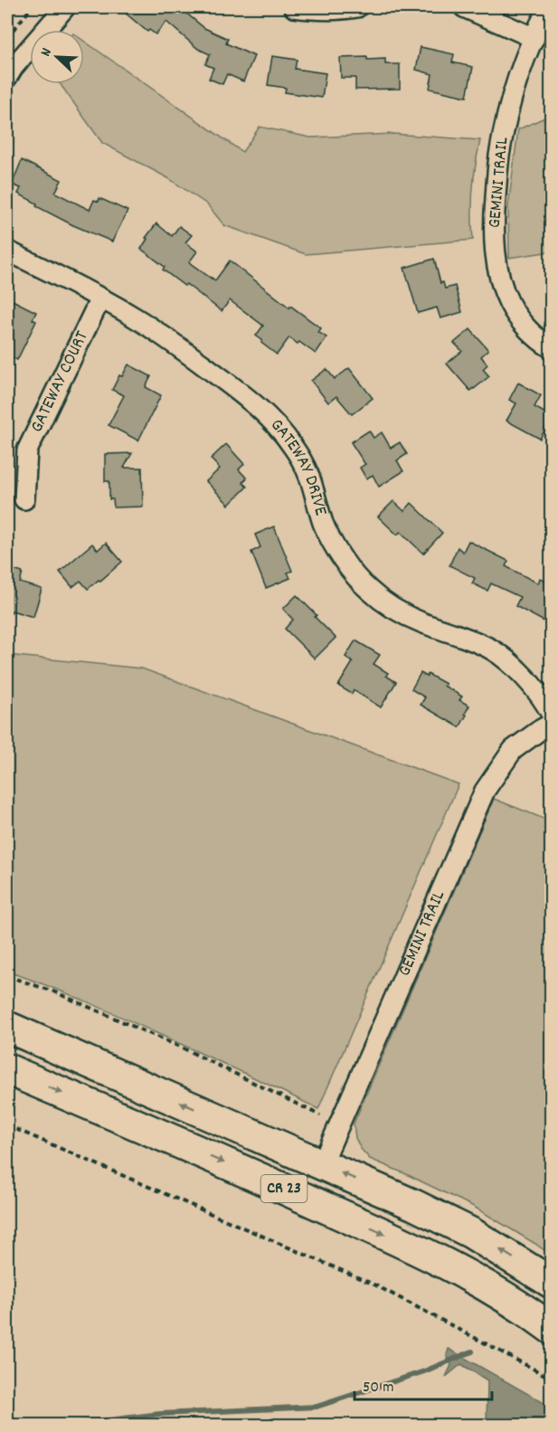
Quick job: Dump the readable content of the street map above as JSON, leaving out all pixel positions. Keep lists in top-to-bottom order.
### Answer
{
  "streets": {
    "main road": ["CR 23"],
    "street": ["GEMINI TRAIL", "GATEWAY COURT", "GATEWAY DRIVE"]
  },
  "crossings": [
    ["GEMINI TRAIL", "CR 23"],
    ["GATEWAY COURT", "GATEWAY DRIVE"]
  ],
  "scale_bar": "50 m",
  "north": "top left"
}
